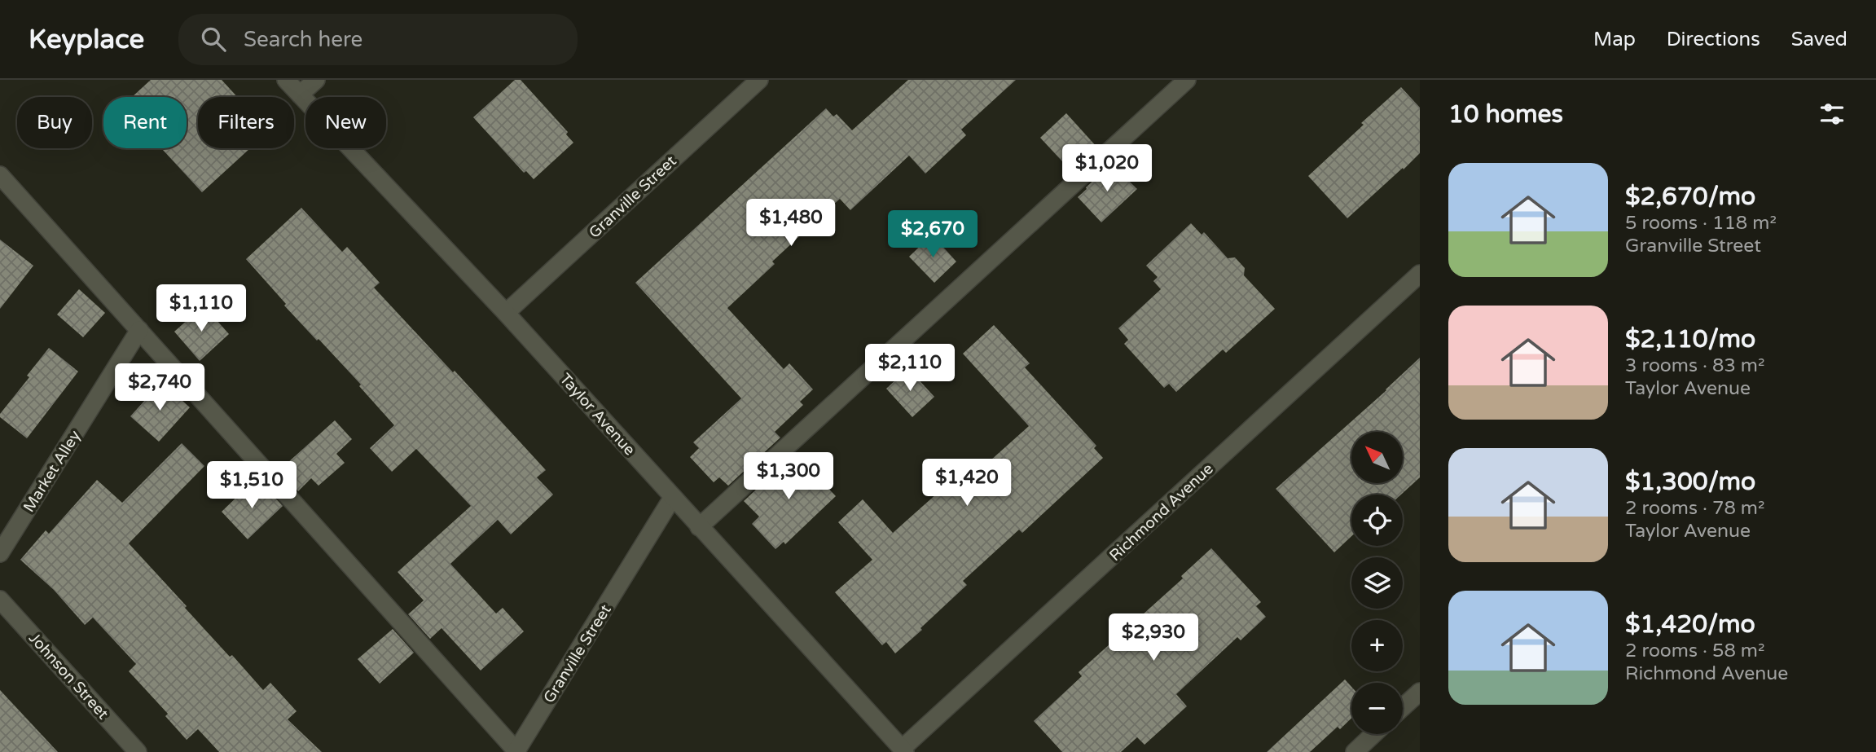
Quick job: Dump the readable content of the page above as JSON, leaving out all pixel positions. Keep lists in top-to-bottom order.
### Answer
{
  "streets": {
    "street": [
      "Granville Street",
      "Taylor Avenue",
      "Market Alley",
      "Richmond Avenue",
      "Johnson Street"
    ]
  },
  "crossings": [
    ["Granville Street", "Taylor Avenue"],
    ["Taylor Avenue", "Richmond Avenue"]
  ],
  "north": "top left",
  "page": {
    "header": "Keyplace",
    "search": "Search here",
    "nav": ["Map", "Directions", "Saved"],
    "heading": "10 homes",
    "chip": [
      "Buy",
      "Rent",
      "Filters",
      "New"
    ],
    "price": [
      "$1,020",
      "$1,480",
      "$2,670",
      "$1,110",
      "$2,110",
      "$2,740",
      "$1,300",
      "$1,420",
      "$1,510",
      "$2,930"
    ],
    "list": [
      {
        "name": "$2,670/mo",
        "note": "5 rooms · 118 m² · Granville Street"
      },
      {
        "name": "$2,110/mo",
        "note": "3 rooms · 83 m² · Taylor Avenue"
      },
      {
        "name": "$1,300/mo",
        "note": "2 rooms · 78 m² · Taylor Avenue"
      },
      {
        "name": "$1,420/mo",
        "note": "2 rooms · 58 m² · Richmond Avenue"
      }
    ],
    "map_buttons": ["+", "−"]
  }
}
